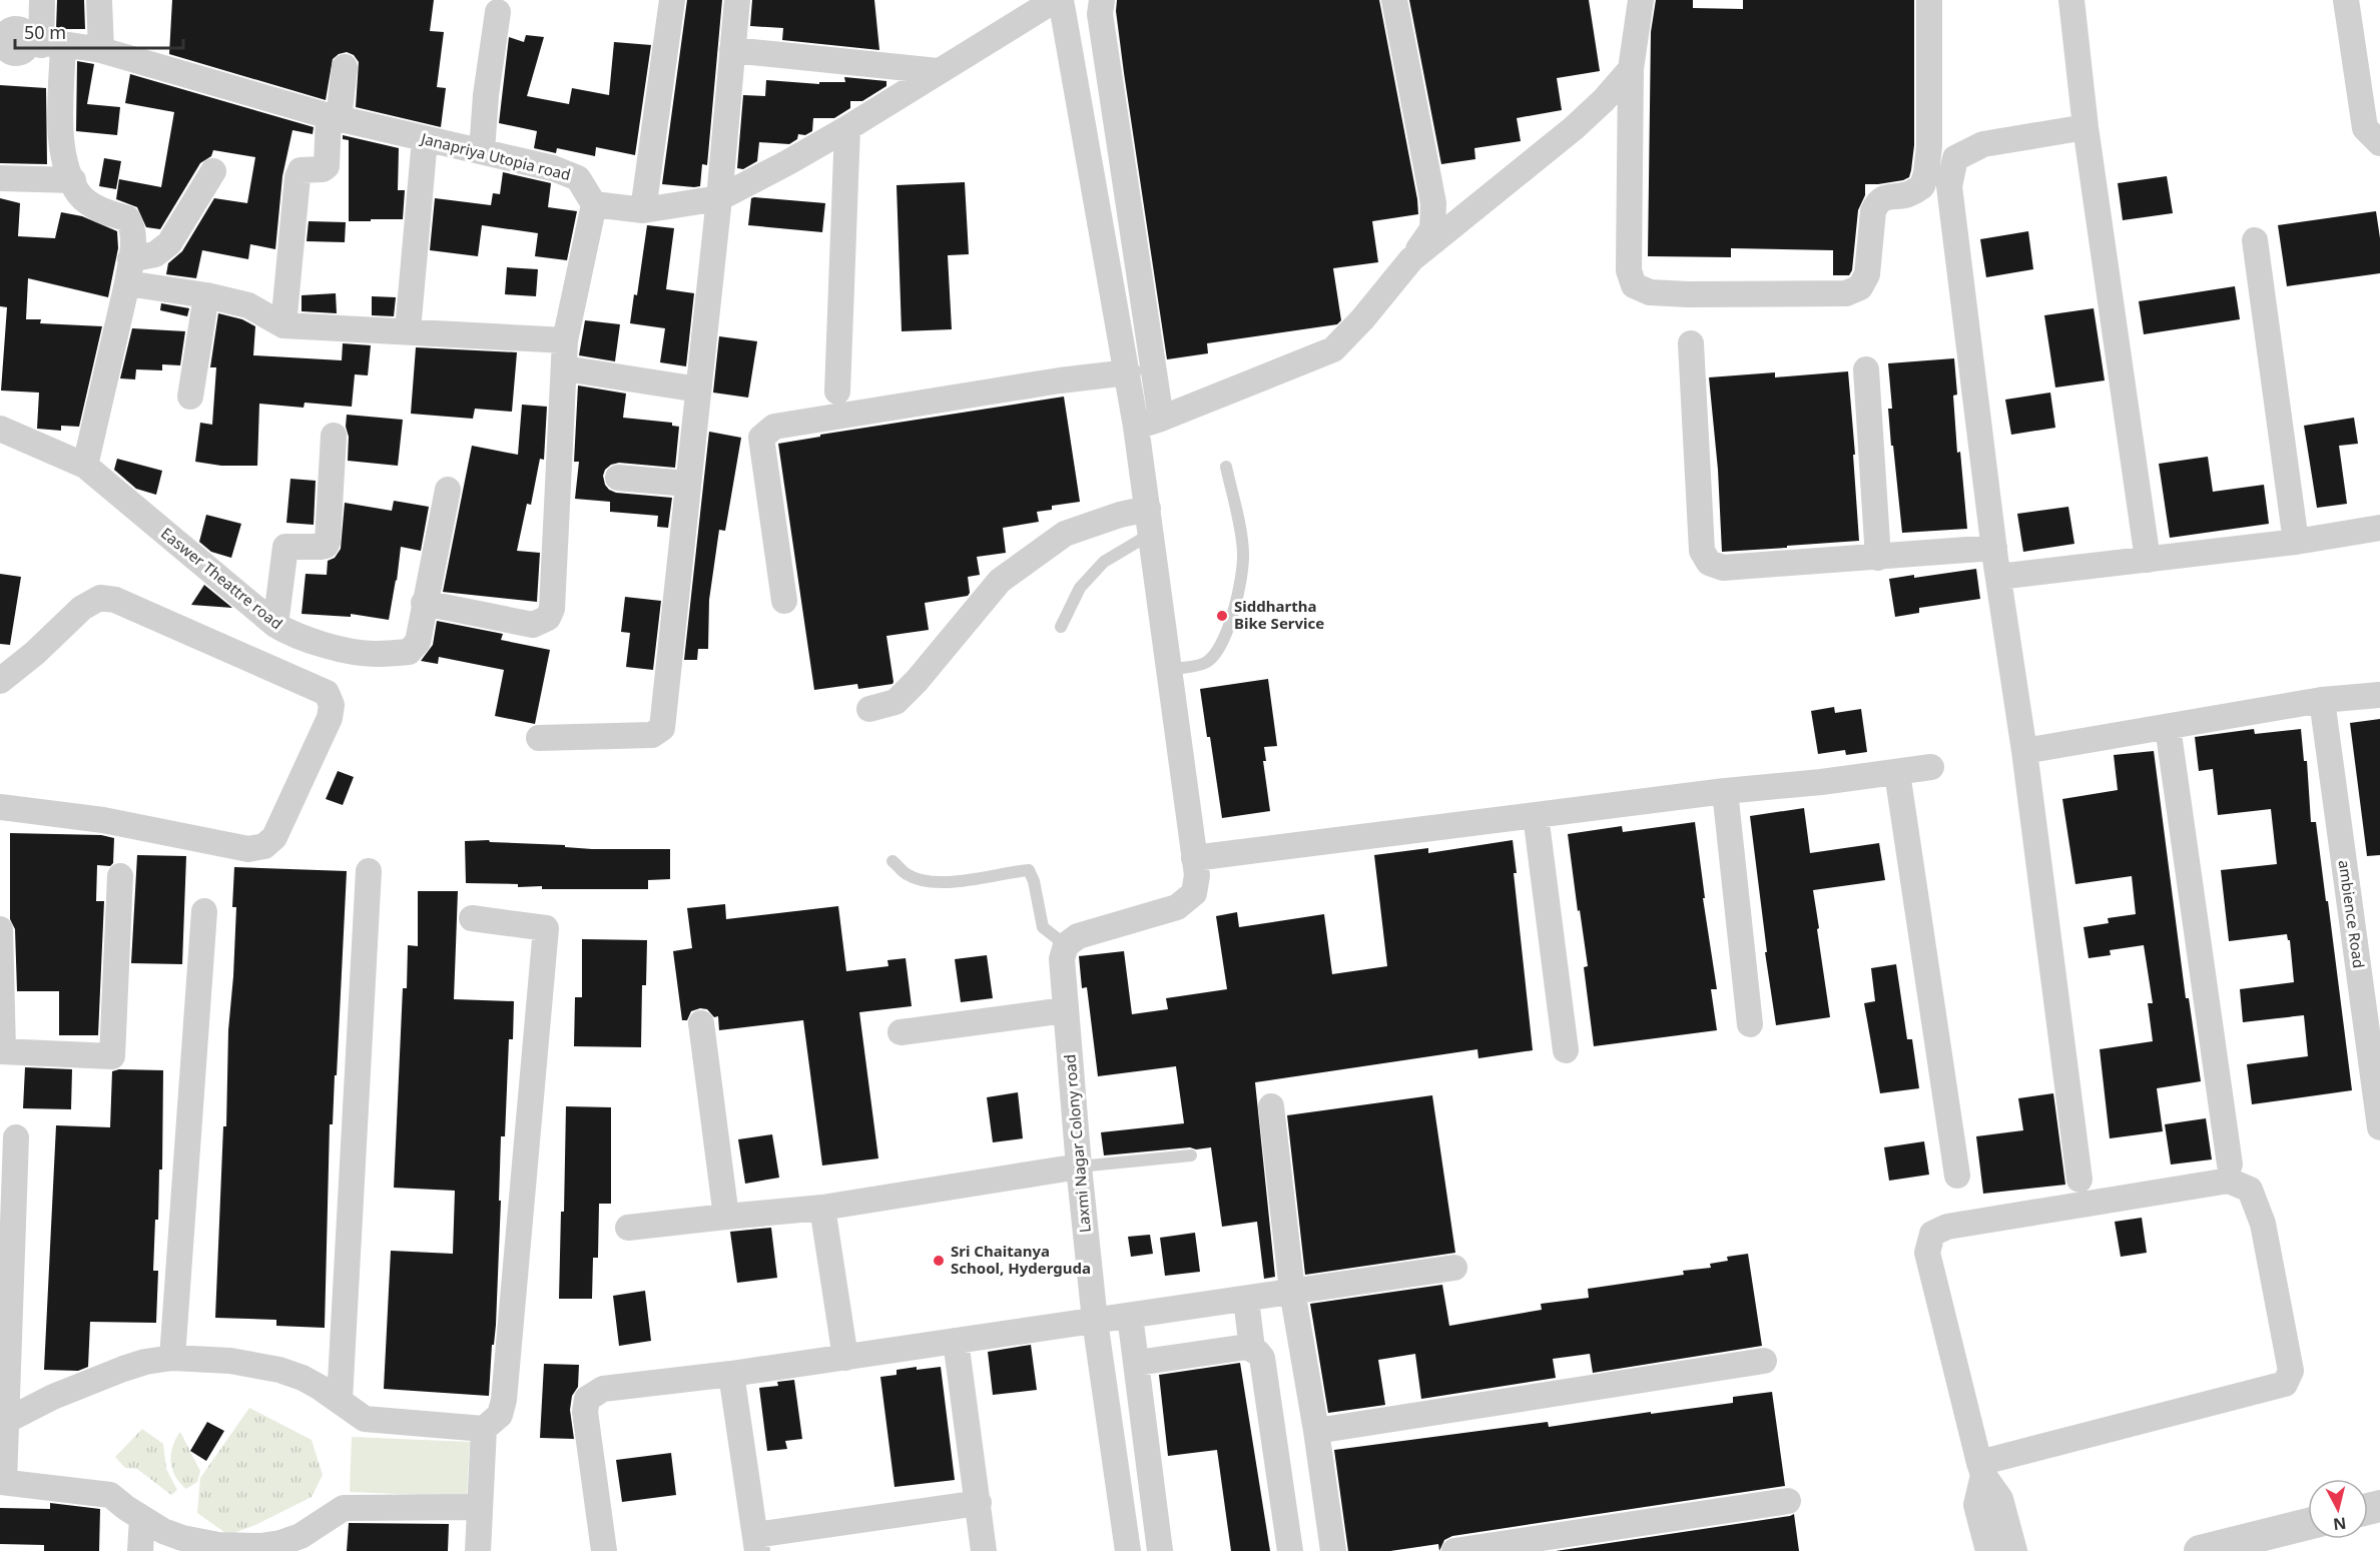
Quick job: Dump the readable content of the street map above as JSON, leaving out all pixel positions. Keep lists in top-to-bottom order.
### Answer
{
  "streets": {
    "street": [
      "Janapriya Utopia road",
      "Easwer Theattre road",
      "ambience Road",
      "Laxmi Nagar Colony road"
    ]
  },
  "places": ["Siddhartha Bike Service", "Sri Chaitanya School, Hyderguda"],
  "scale_bar": "50 m",
  "north": "bottom"
}
